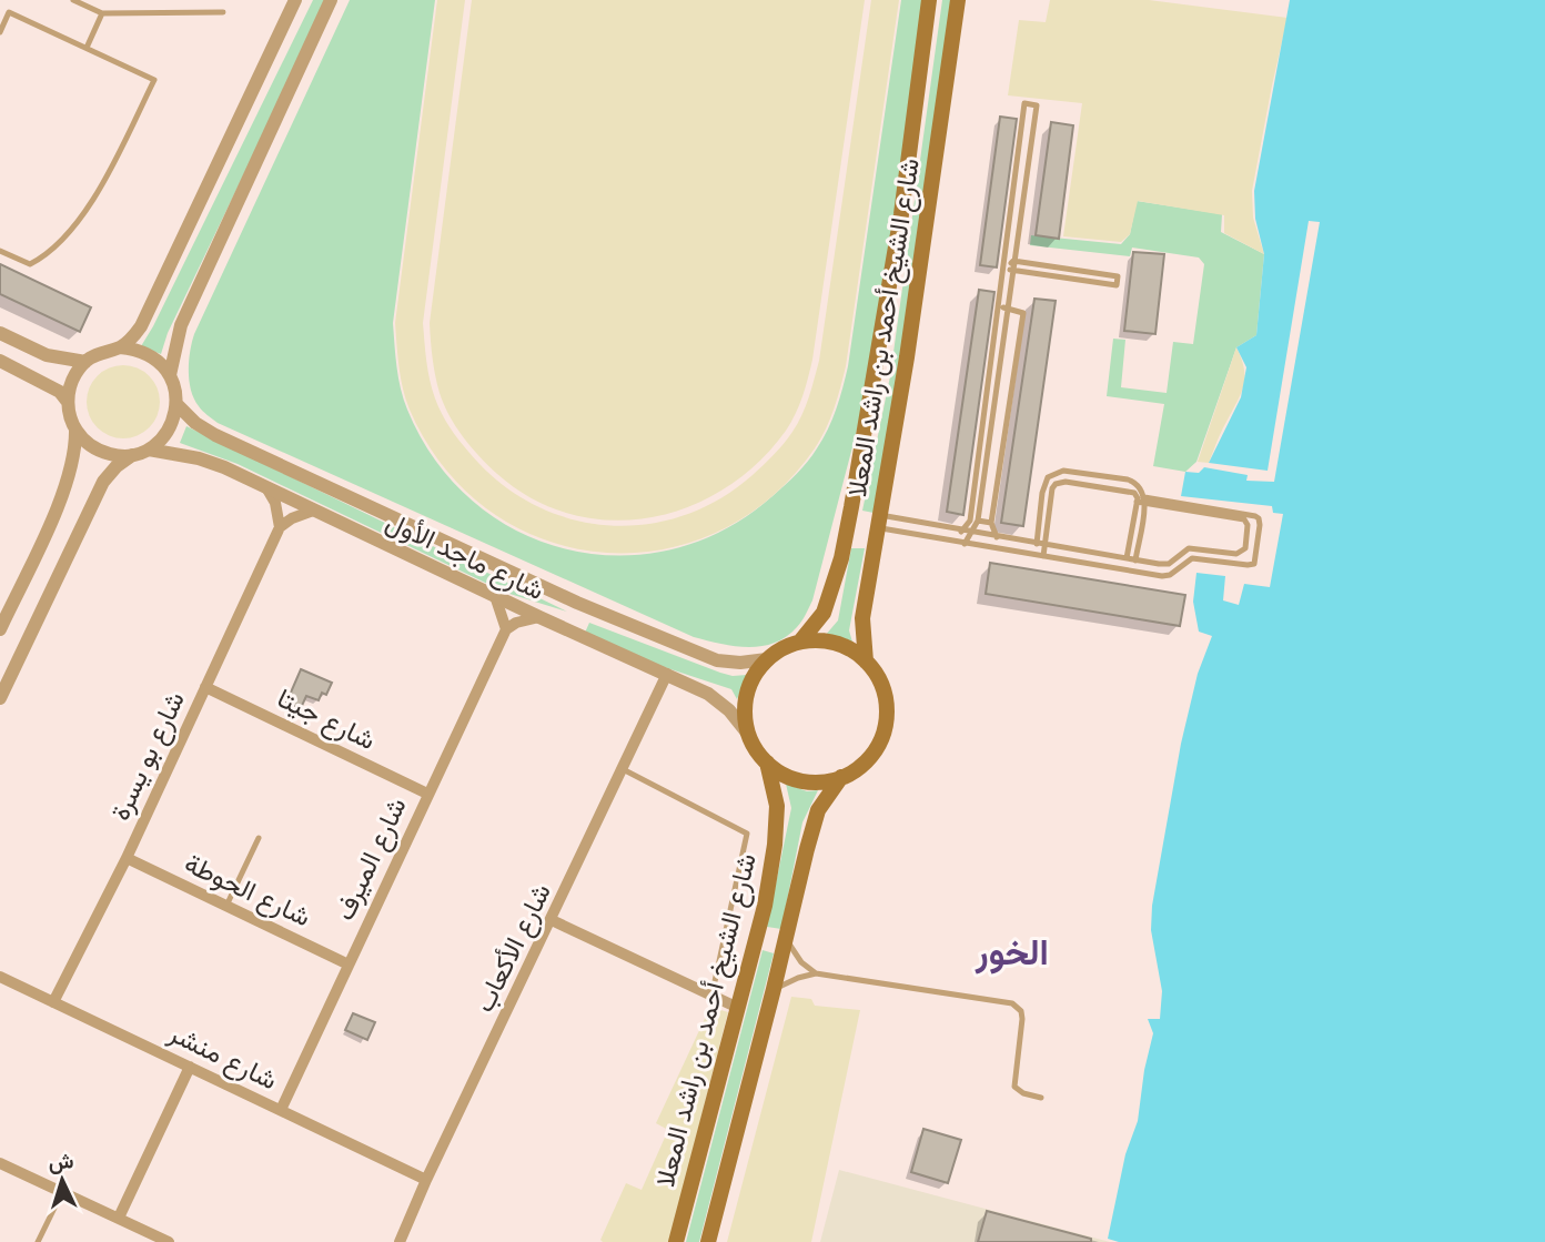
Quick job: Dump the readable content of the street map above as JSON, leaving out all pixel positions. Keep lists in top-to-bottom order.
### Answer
{
  "streets": {
    "main road": ["شارع الشيخ أحمد بن راشد المعلا"],
    "street": [
      "شارع ماجد الأول",
      "شارع جيتا",
      "شارع بو يسرة",
      "شارع الميرف",
      "شارع الحوطة",
      "شارع الأكعاب",
      "شارع منشر"
    ]
  },
  "crossings": [
    ["شارع الشيخ أحمد بن راشد المعلا", "شارع ماجد الأول"],
    ["شارع ماجد الأول", "شارع الأكعاب"],
    ["شارع جيتا", "شارع بو يسرة"],
    ["شارع جيتا", "شارع الميرف"],
    ["شارع بو يسرة", "شارع الحوطة"],
    ["شارع بو يسرة", "شارع منشر"],
    ["شارع الميرف", "شارع الحوطة"],
    ["شارع الميرف", "شارع منشر"],
    ["شارع الأكعاب", "شارع منشر"]
  ],
  "districts": ["الخور"],
  "north": "top"
}
